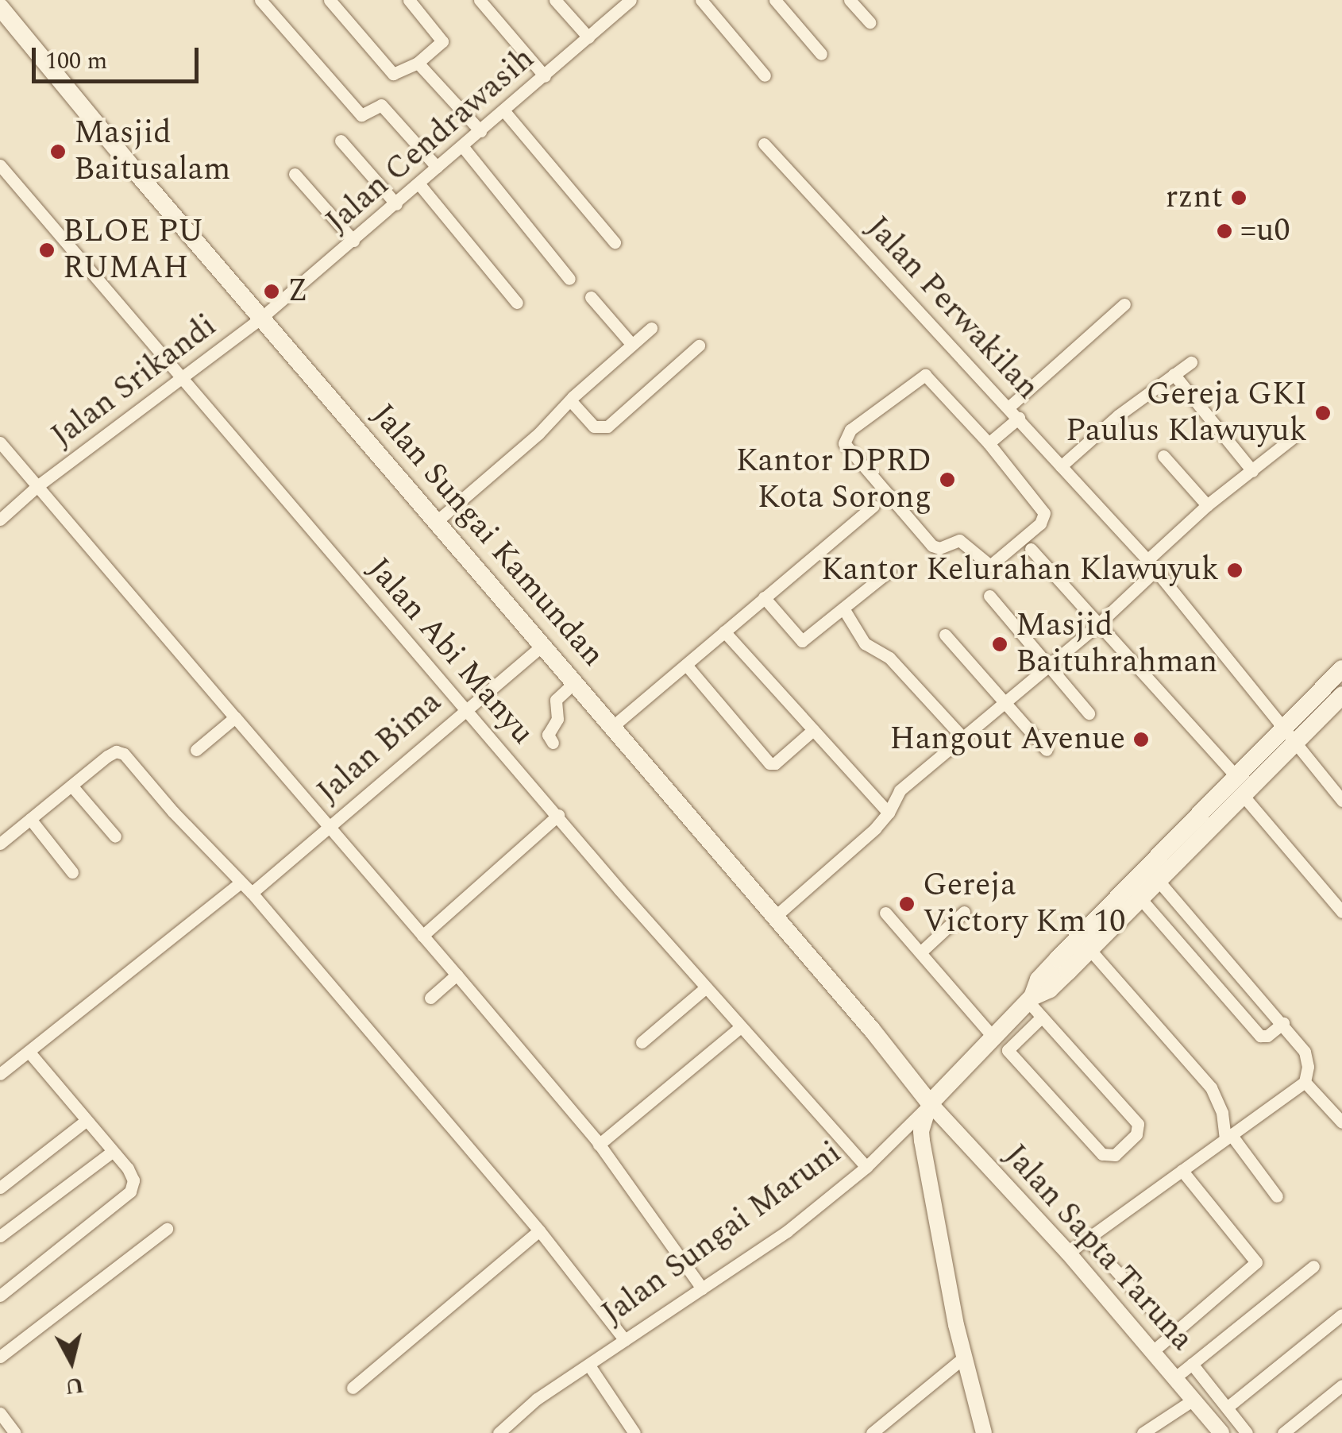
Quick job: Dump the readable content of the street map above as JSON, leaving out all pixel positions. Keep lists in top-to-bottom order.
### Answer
{
  "streets": {
    "main road": ["Jalan Sungai Kamundan", "Jalan Sungai Maruni"],
    "street": [
      "Jalan Cendrawasih",
      "Jalan Perwakilan",
      "Jalan Srikandi",
      "Jalan Abi Manyu",
      "Jalan Bima",
      "Jalan Sapta Taruna"
    ]
  },
  "crossings": [
    ["Jalan Cendrawasih", "Jalan Srikandi"],
    ["Jalan Cendrawasih", "Jalan Sungai Kamundan"],
    ["Jalan Perwakilan", "Jalan Sungai Maruni"],
    ["Jalan Srikandi", "Jalan Sungai Kamundan"],
    ["Jalan Srikandi", "Jalan Abi Manyu"],
    ["Jalan Sungai Kamundan", "Jalan Bima"],
    ["Jalan Sungai Kamundan", "Jalan Sungai Maruni"],
    ["Jalan Sungai Kamundan", "Jalan Sapta Taruna"],
    ["Jalan Abi Manyu", "Jalan Bima"],
    ["Jalan Abi Manyu", "Jalan Sungai Maruni"],
    ["Jalan Sungai Maruni", "Jalan Sapta Taruna"]
  ],
  "places": [
    "Masjid Baitusalam",
    "rznt",
    "=u0",
    "BLOE PU RUMAH",
    "Z",
    "Gereja GKI Paulus Klawuyuk",
    "Kantor DPRD Kota Sorong",
    "Kantor Kelurahan Klawuyuk",
    "Masjid Baituhrahman",
    "Hangout Avenue",
    "Gereja Victory Km 10"
  ],
  "scale_bar": "100 m",
  "north": "bottom"
}
